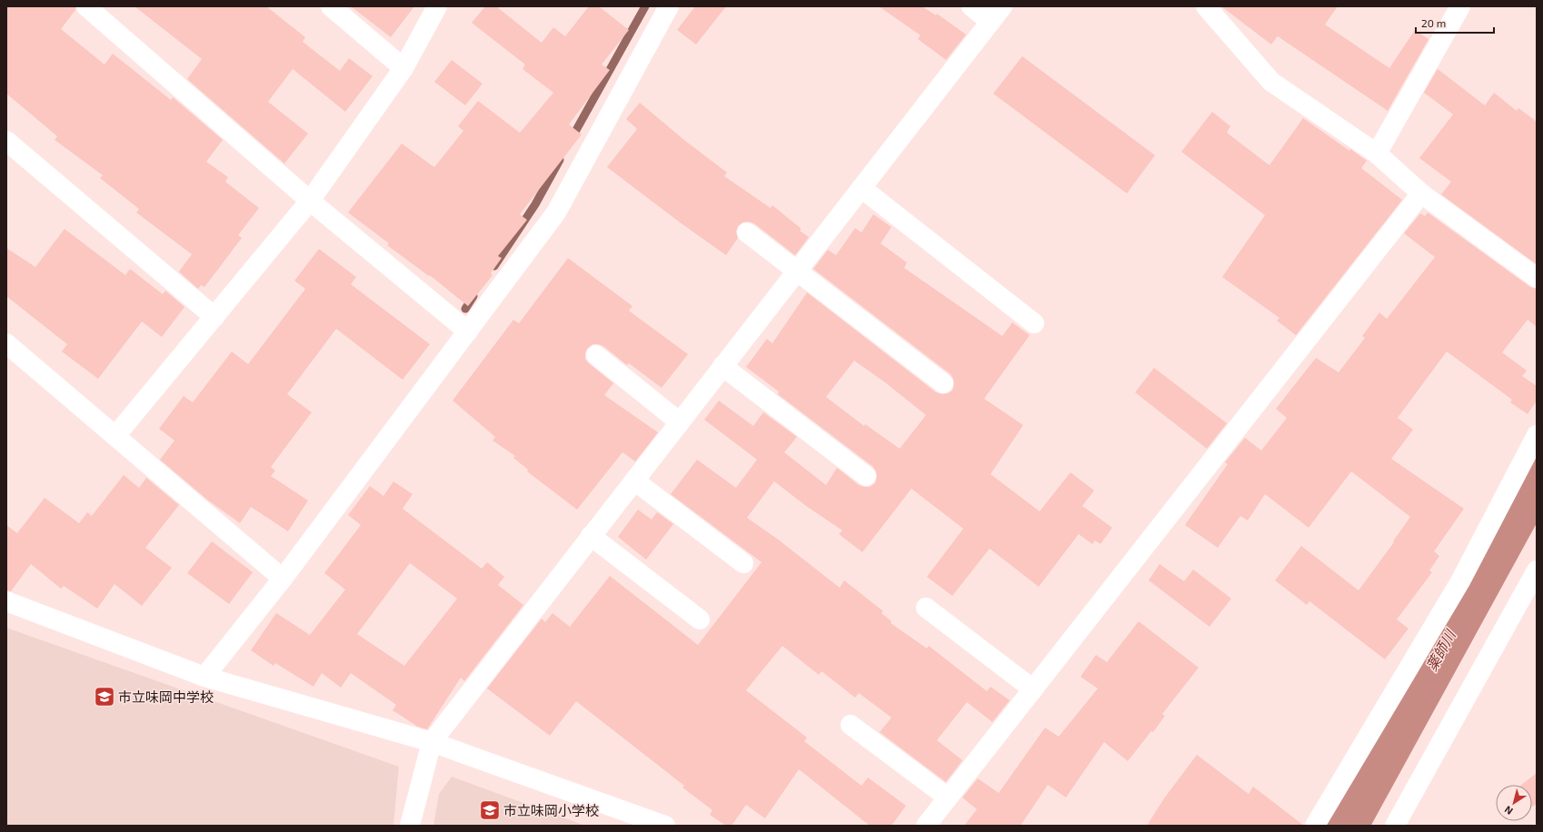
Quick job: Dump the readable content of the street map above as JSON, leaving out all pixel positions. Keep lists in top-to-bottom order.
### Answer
{
  "water": ["薬師川"],
  "places": {
    "school or university": ["市立味岡中学校", "市立味岡小学校"]
  },
  "scale_bar": "20 m",
  "north": "bottom left"
}
